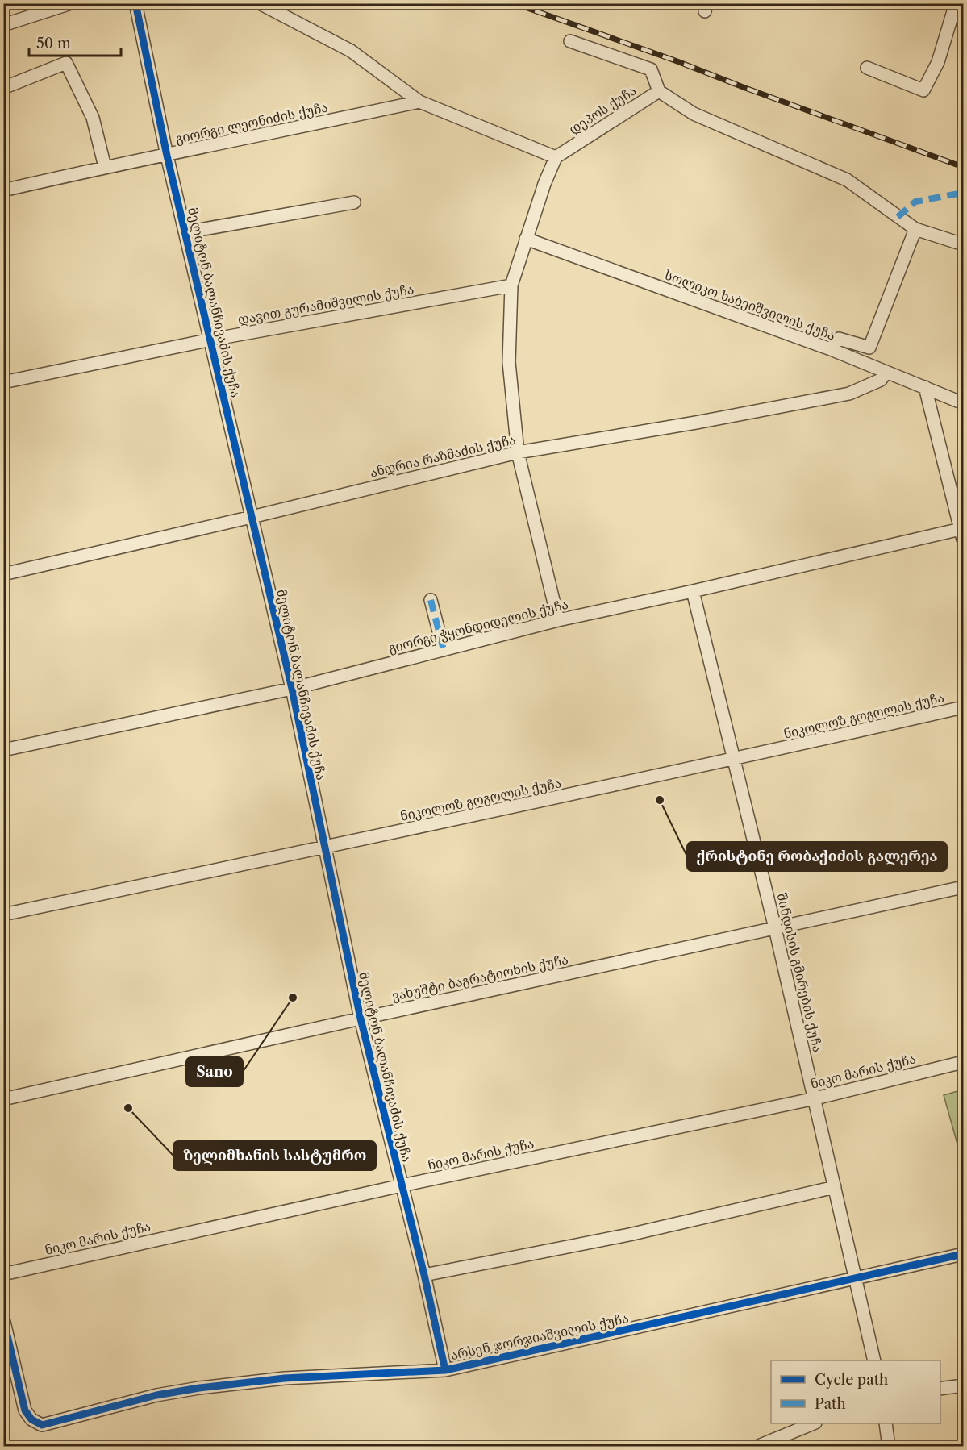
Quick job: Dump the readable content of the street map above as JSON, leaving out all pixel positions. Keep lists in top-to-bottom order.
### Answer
{
  "streets": {
    "street": [
      "დეპოს ქუჩა",
      "გიორგი ლეონიძის ქუჩა",
      "მელიტონ ბალანჩივაძის ქუჩა",
      "დავით გურამიშვილის ქუჩა",
      "სოლიკო ხაბეიშვილის ქუჩა",
      "ანდრია რაზმაძის ქუჩა",
      "გიორგი ჭყონდიდელის ქუჩა",
      "ნიკოლოზ გოგოლის ქუჩა",
      "შინდისის გმირების ქუჩა",
      "ვახუშტი ბაგრატიონის ქუჩა",
      "ნიკო მარის ქუჩა",
      "არსენ ჯორჯიაშვილის ქუჩა"
    ]
  },
  "crossings": [
    ["გიორგი ლეონიძის ქუჩა", "მელიტონ ბალანჩივაძის ქუჩა"],
    ["მელიტონ ბალანჩივაძის ქუჩა", "დავით გურამიშვილის ქუჩა"],
    ["მელიტონ ბალანჩივაძის ქუჩა", "ანდრია რაზმაძის ქუჩა"],
    ["მელიტონ ბალანჩივაძის ქუჩა", "გიორგი ჭყონდიდელის ქუჩა"],
    ["მელიტონ ბალანჩივაძის ქუჩა", "ნიკოლოზ გოგოლის ქუჩა"],
    ["მელიტონ ბალანჩივაძის ქუჩა", "ვახუშტი ბაგრატიონის ქუჩა"],
    ["მელიტონ ბალანჩივაძის ქუჩა", "ნიკო მარის ქუჩა"],
    ["მელიტონ ბალანჩივაძის ქუჩა", "არსენ ჯორჯიაშვილის ქუჩა"],
    ["სოლიკო ხაბეიშვილის ქუჩა", "ანდრია რაზმაძის ქუჩა"],
    ["გიორგი ჭყონდიდელის ქუჩა", "შინდისის გმირების ქუჩა"],
    ["ნიკოლოზ გოგოლის ქუჩა", "შინდისის გმირების ქუჩა"],
    ["შინდისის გმირების ქუჩა", "ვახუშტი ბაგრატიონის ქუჩა"],
    ["შინდისის გმირების ქუჩა", "ნიკო მარის ქუჩა"],
    ["შინდისის გმირების ქუჩა", "არსენ ჯორჯიაშვილის ქუჩა"]
  ],
  "places": ["ქრისტინე რობაქიძის გალერეა", "Sano", "ზელიმხანის სასტუმრო"],
  "legend": ["Cycle path", "Path"],
  "scale_bar": "50 m"
}
